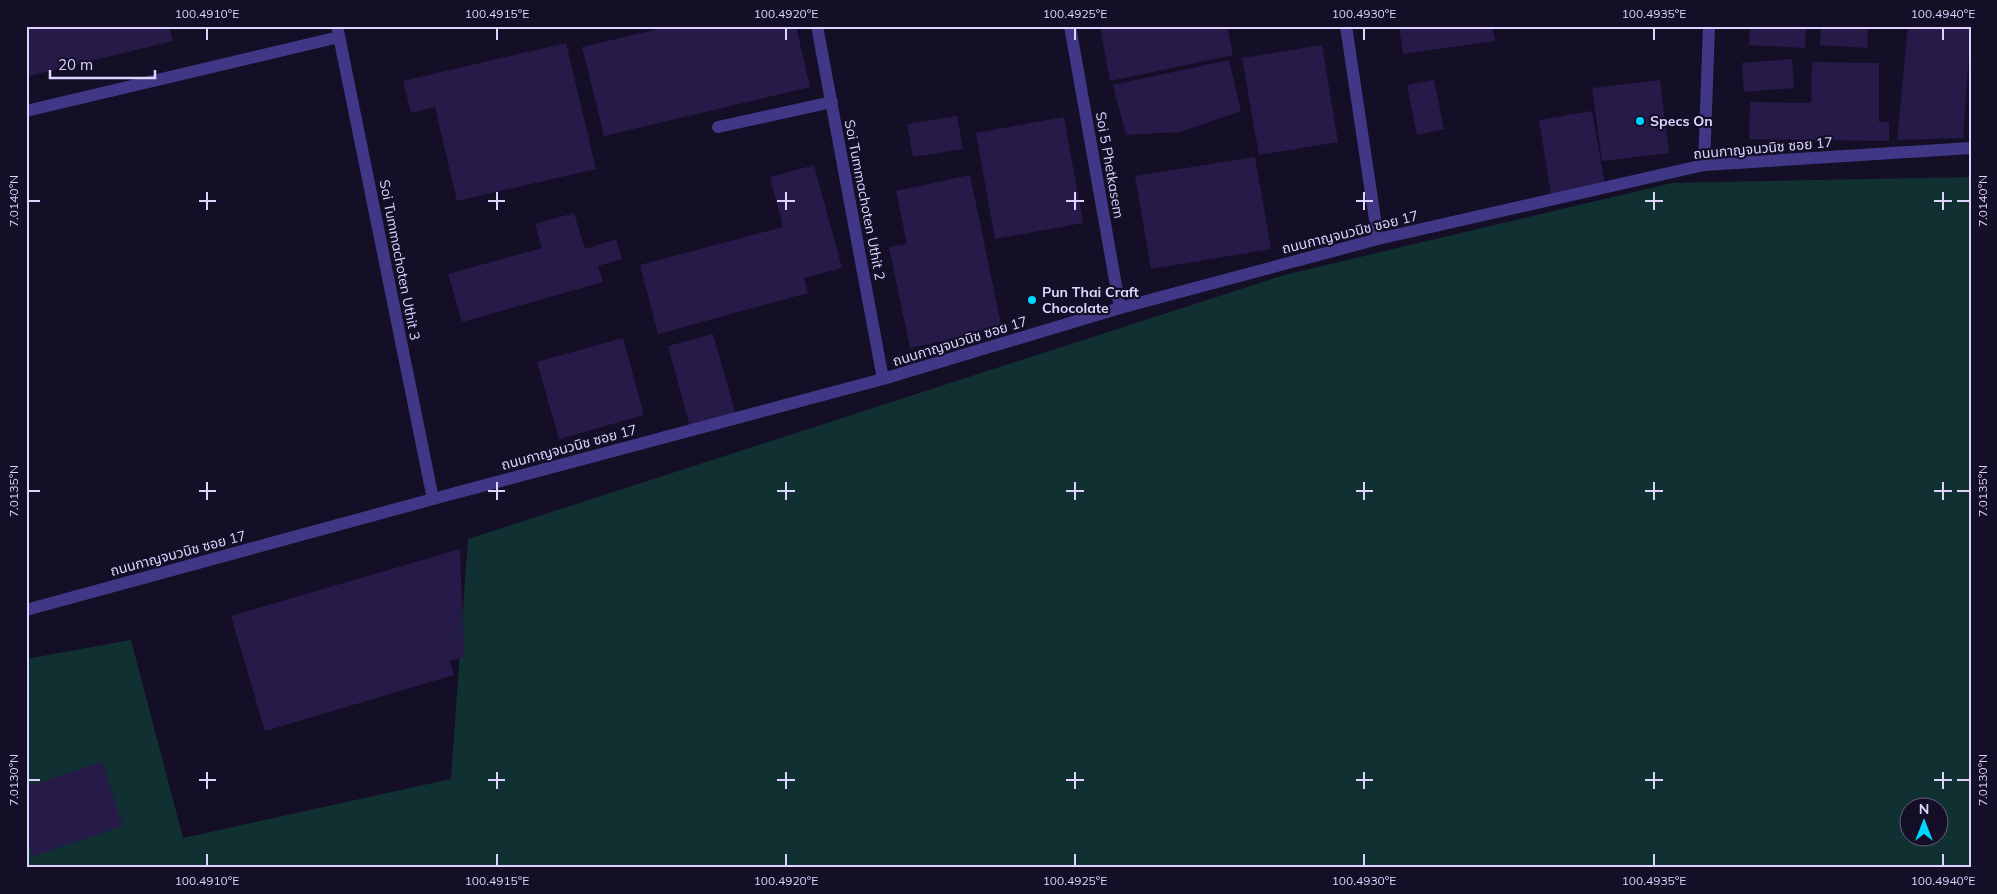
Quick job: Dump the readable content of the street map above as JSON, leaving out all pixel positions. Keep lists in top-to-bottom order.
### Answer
{
  "streets": {
    "street": [
      "ถนนกาญจนวนิช ซอย 17",
      "Soi 5 Phetkasem",
      "Soi Tummachoten Uthit 2",
      "Soi Tummachoten Uthit 3"
    ]
  },
  "crossings": [
    ["ถนนกาญจนวนิช ซอย 17", "Soi 5 Phetkasem"],
    ["ถนนกาญจนวนิช ซอย 17", "Soi Tummachoten Uthit 2"],
    ["ถนนกาญจนวนิช ซอย 17", "Soi Tummachoten Uthit 3"]
  ],
  "places": ["Specs On", "Pun Thai Craft Chocolate"],
  "scale_bar": "20 m",
  "north": "top",
  "coordinates": [
    "100.4910°E",
    "100.4915°E",
    "100.4920°E",
    "100.4925°E",
    "100.4930°E",
    "100.4935°E",
    "100.4940°E",
    "7.0140°N",
    "7.0135°N",
    "7.0130°N"
  ]
}
